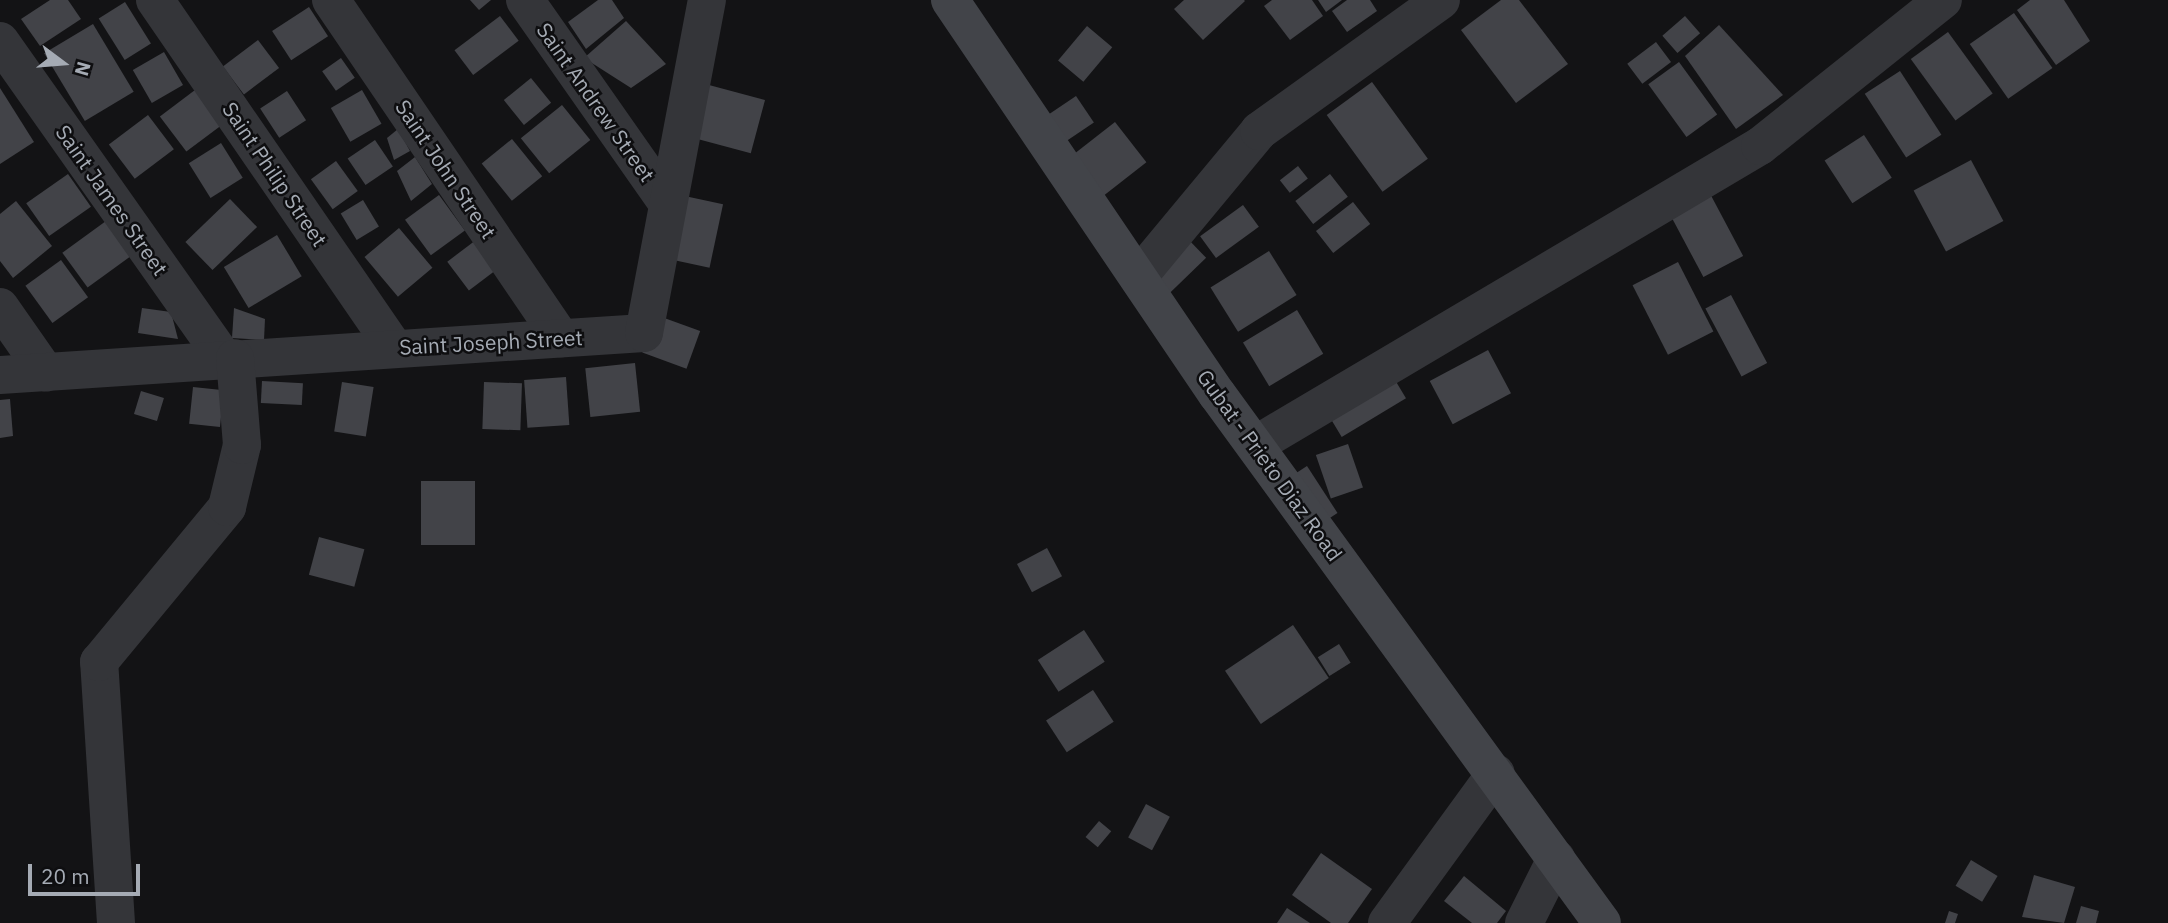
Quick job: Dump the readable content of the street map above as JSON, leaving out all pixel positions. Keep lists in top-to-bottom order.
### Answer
{
  "streets": {
    "main road": ["Gubat - Prieto Diaz Road"],
    "street": [
      "Saint Andrew Street",
      "Saint John Street",
      "Saint Philip Street",
      "Saint James Street",
      "Saint Joseph Street"
    ]
  },
  "crossings": [
    ["Saint Andrew Street", "Saint Joseph Street"],
    ["Saint John Street", "Saint Joseph Street"],
    ["Saint Philip Street", "Saint Joseph Street"],
    ["Saint James Street", "Saint Joseph Street"]
  ],
  "scale_bar": "20 m",
  "north": "right"
}
